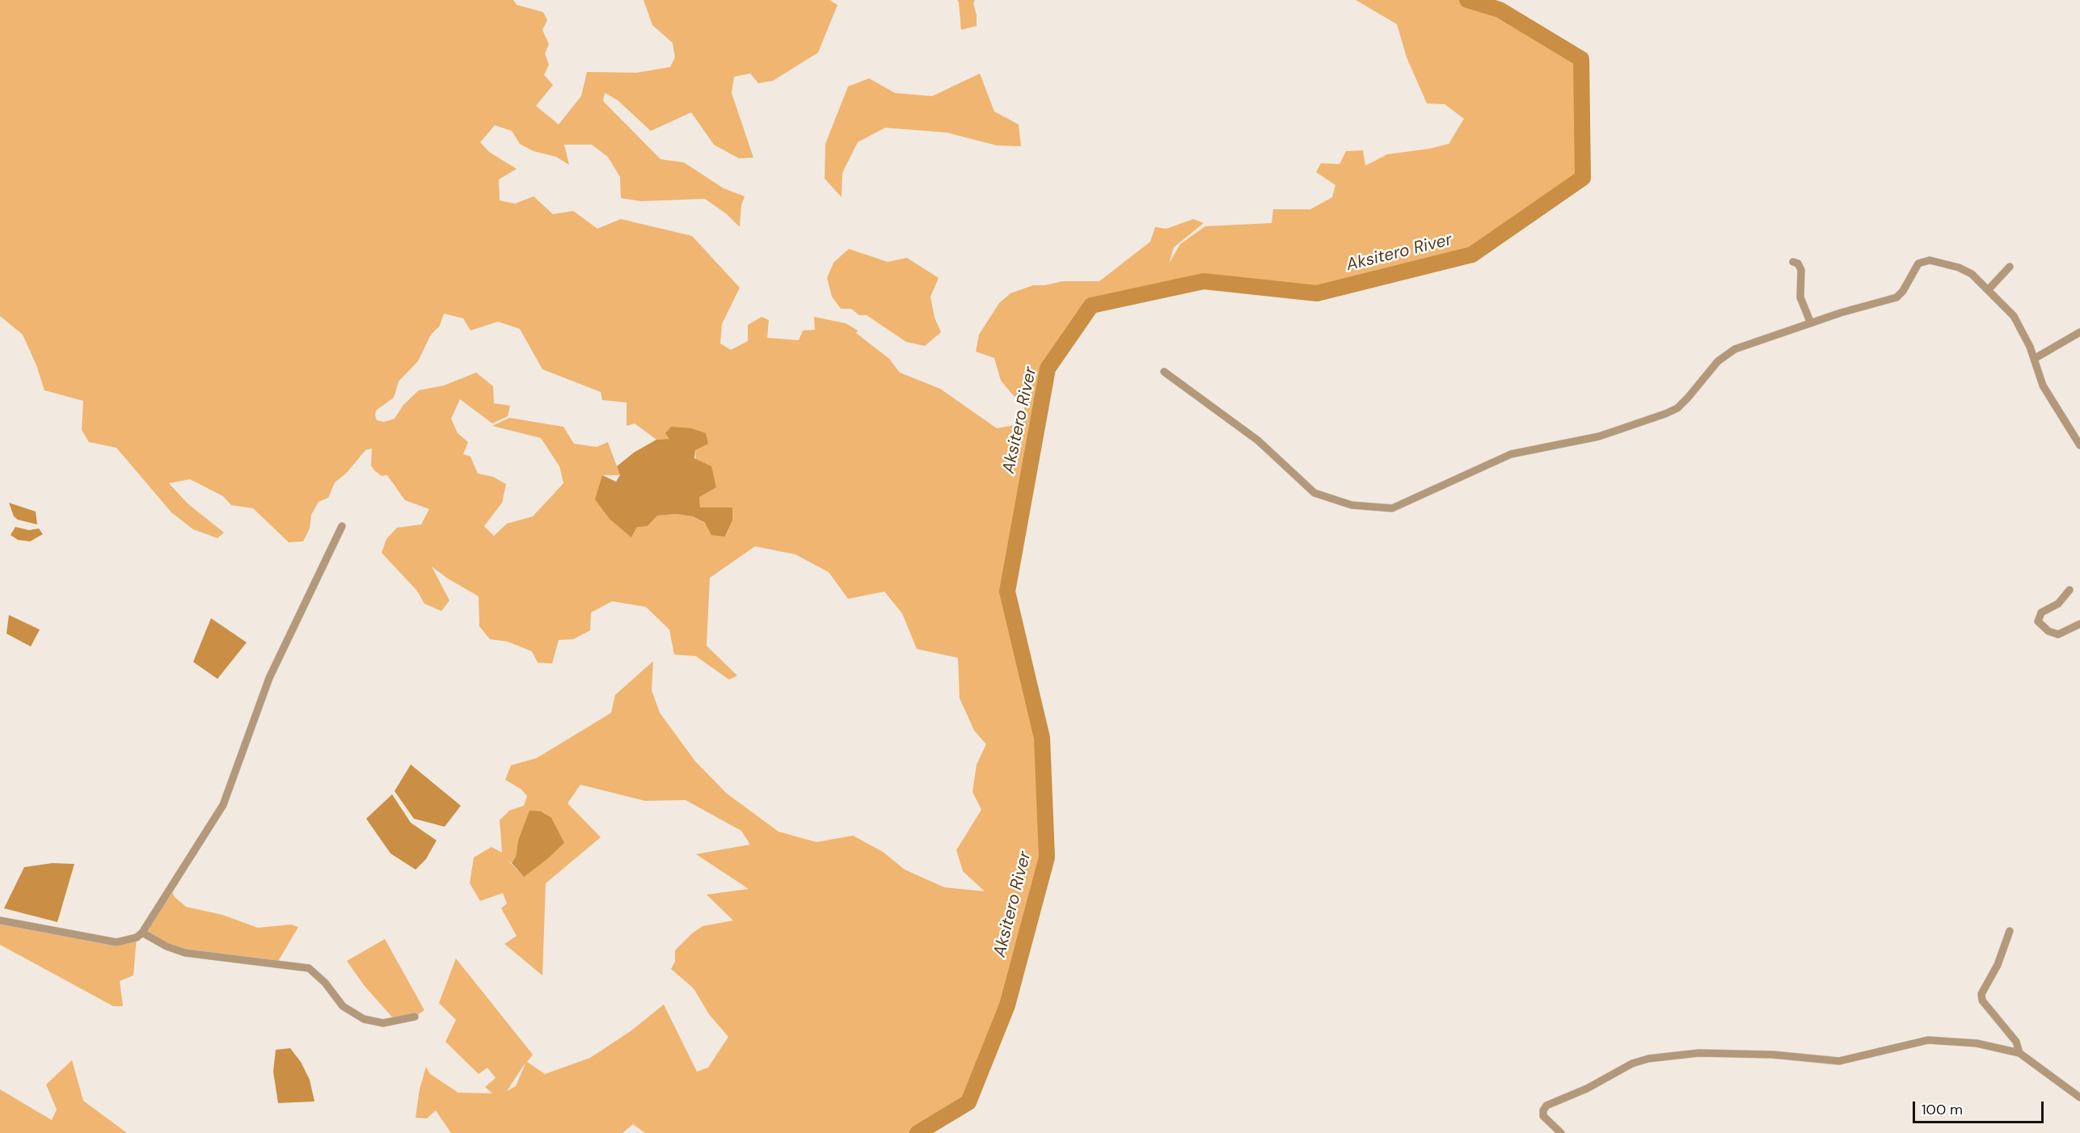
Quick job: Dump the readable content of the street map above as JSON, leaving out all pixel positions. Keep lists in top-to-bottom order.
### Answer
{
  "water": ["Aksitero River"],
  "scale_bar": "100 m"
}
